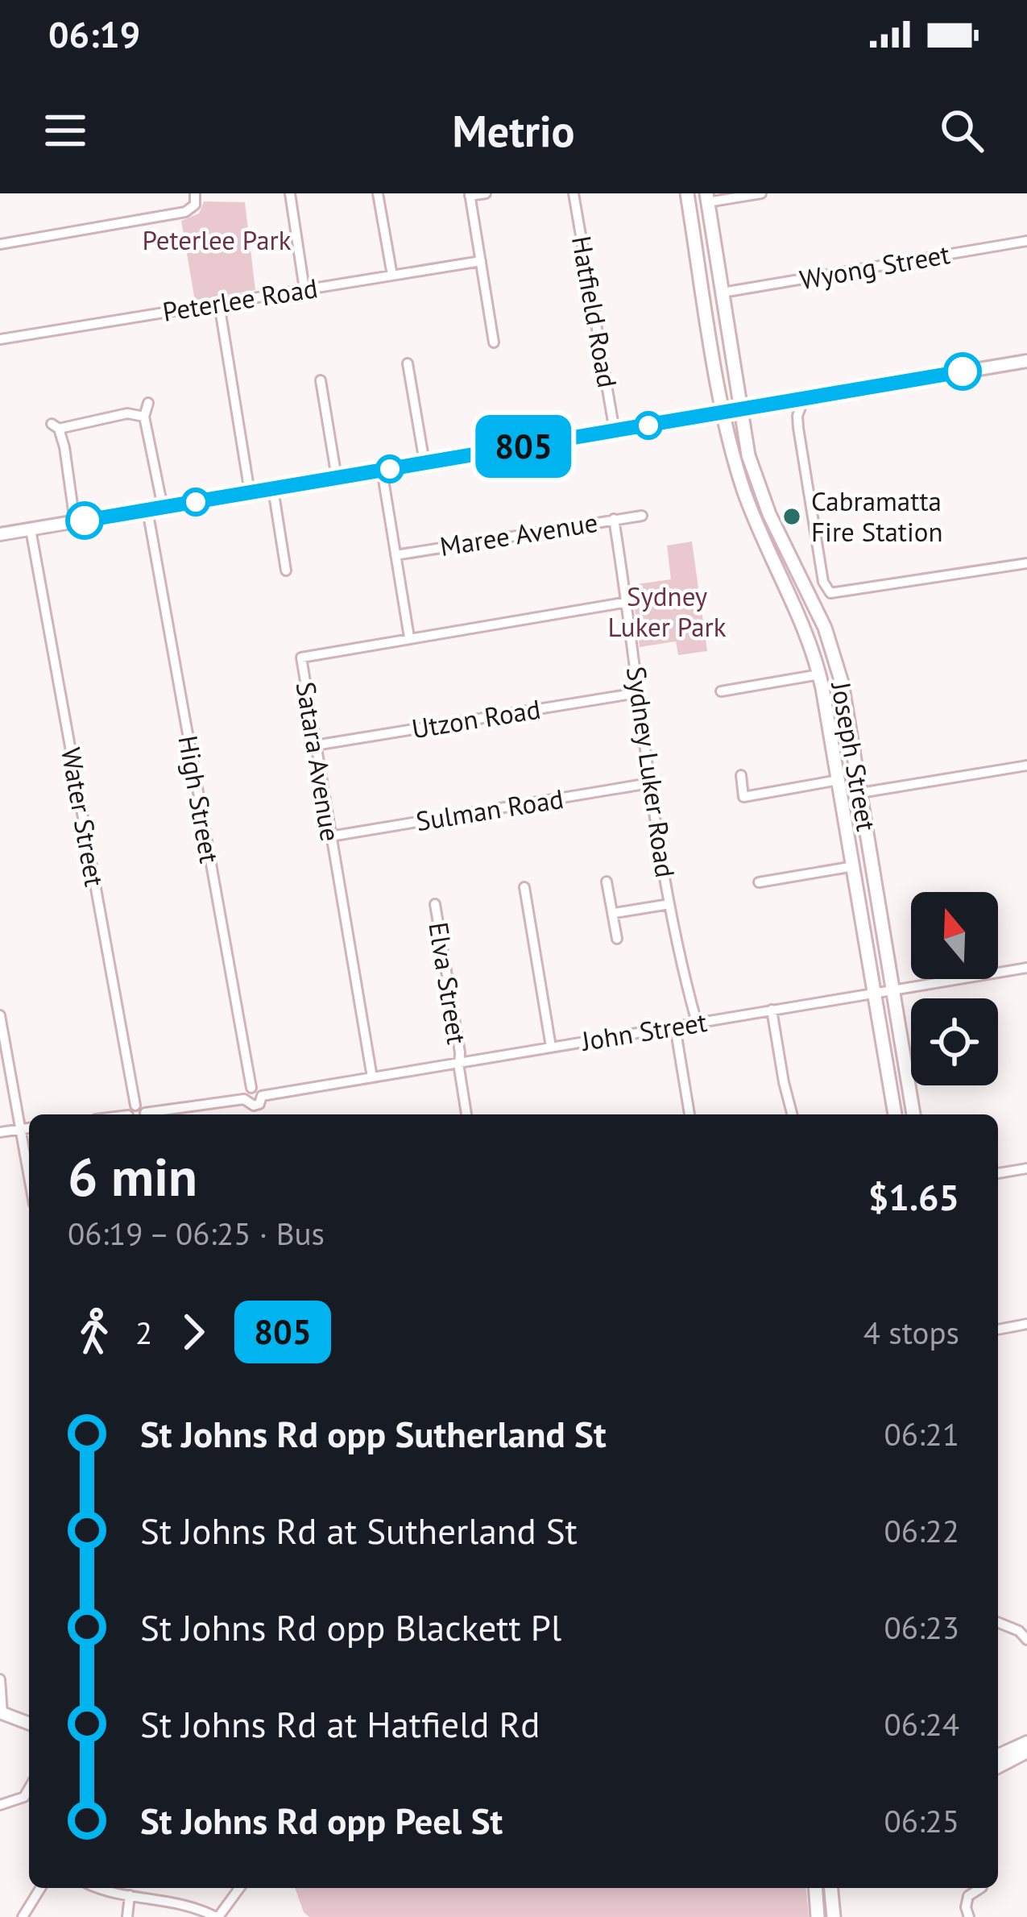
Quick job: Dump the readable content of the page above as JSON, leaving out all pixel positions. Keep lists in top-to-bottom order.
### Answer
{
  "streets": {
    "highway": ["Joseph Street"],
    "street": [
      "Wyong Street",
      "Peterlee Road",
      "Hatfield Road",
      "Maree Avenue",
      "Utzon Road",
      "Satara Avenue",
      "Sydney Luker Road",
      "High Street",
      "Sulman Road",
      "Water Street",
      "Elva Street",
      "John Street"
    ]
  },
  "crossings": [
    ["Wyong Street", "Joseph Street"],
    ["Maree Avenue", "Sydney Luker Road"],
    ["Utzon Road", "Satara Avenue"],
    ["Utzon Road", "Sydney Luker Road"],
    ["Joseph Street", "John Street"],
    ["Satara Avenue", "Sydney Luker Road"],
    ["Satara Avenue", "Sulman Road"],
    ["Satara Avenue", "John Street"],
    ["Sydney Luker Road", "Sulman Road"],
    ["Sydney Luker Road", "John Street"],
    ["High Street", "John Street"],
    ["Elva Street", "John Street"]
  ],
  "parks": ["Peterlee Park", "Sydney Luker Park"],
  "places": ["Cabramatta Fire Station"],
  "lines": ["bus line 805"],
  "north": "top",
  "page": {
    "status": "06:19",
    "header": "Metrio",
    "on_map": "805",
    "heading": ["6 min", "06:19 – 06:25 · Bus", "$1.65"],
    "legs": ["2", "805", "4 stops"],
    "list": [
      {
        "name": "St Johns Rd opp Sutherland St",
        "value": "06:21"
      },
      {
        "name": "St Johns Rd at Sutherland St",
        "value": "06:22"
      },
      {
        "name": "St Johns Rd opp Blackett Pl",
        "value": "06:23"
      },
      {
        "name": "St Johns Rd at Hatfield Rd",
        "value": "06:24"
      },
      {
        "name": "St Johns Rd opp Peel St",
        "value": "06:25"
      }
    ]
  }
}
